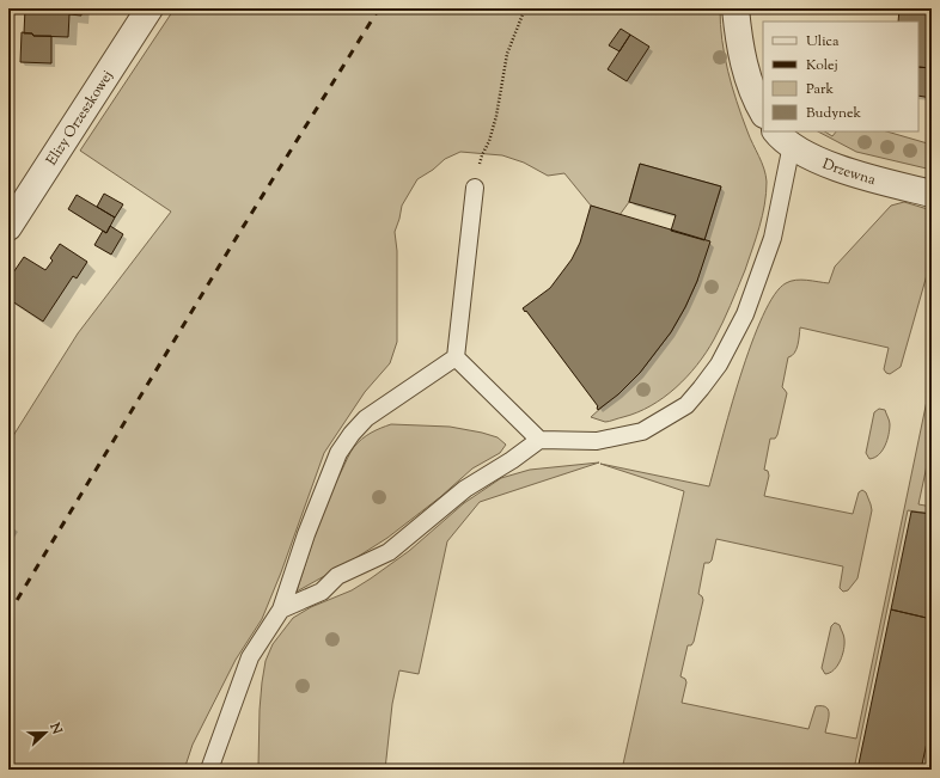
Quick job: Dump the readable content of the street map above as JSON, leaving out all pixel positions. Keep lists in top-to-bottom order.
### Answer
{
  "streets": {
    "street": ["Elizy Orzeszkowej", "Drzewna"]
  },
  "legend": [
    "Ulica",
    "Kolej",
    "Park",
    "Budynek"
  ],
  "north": "right"
}
